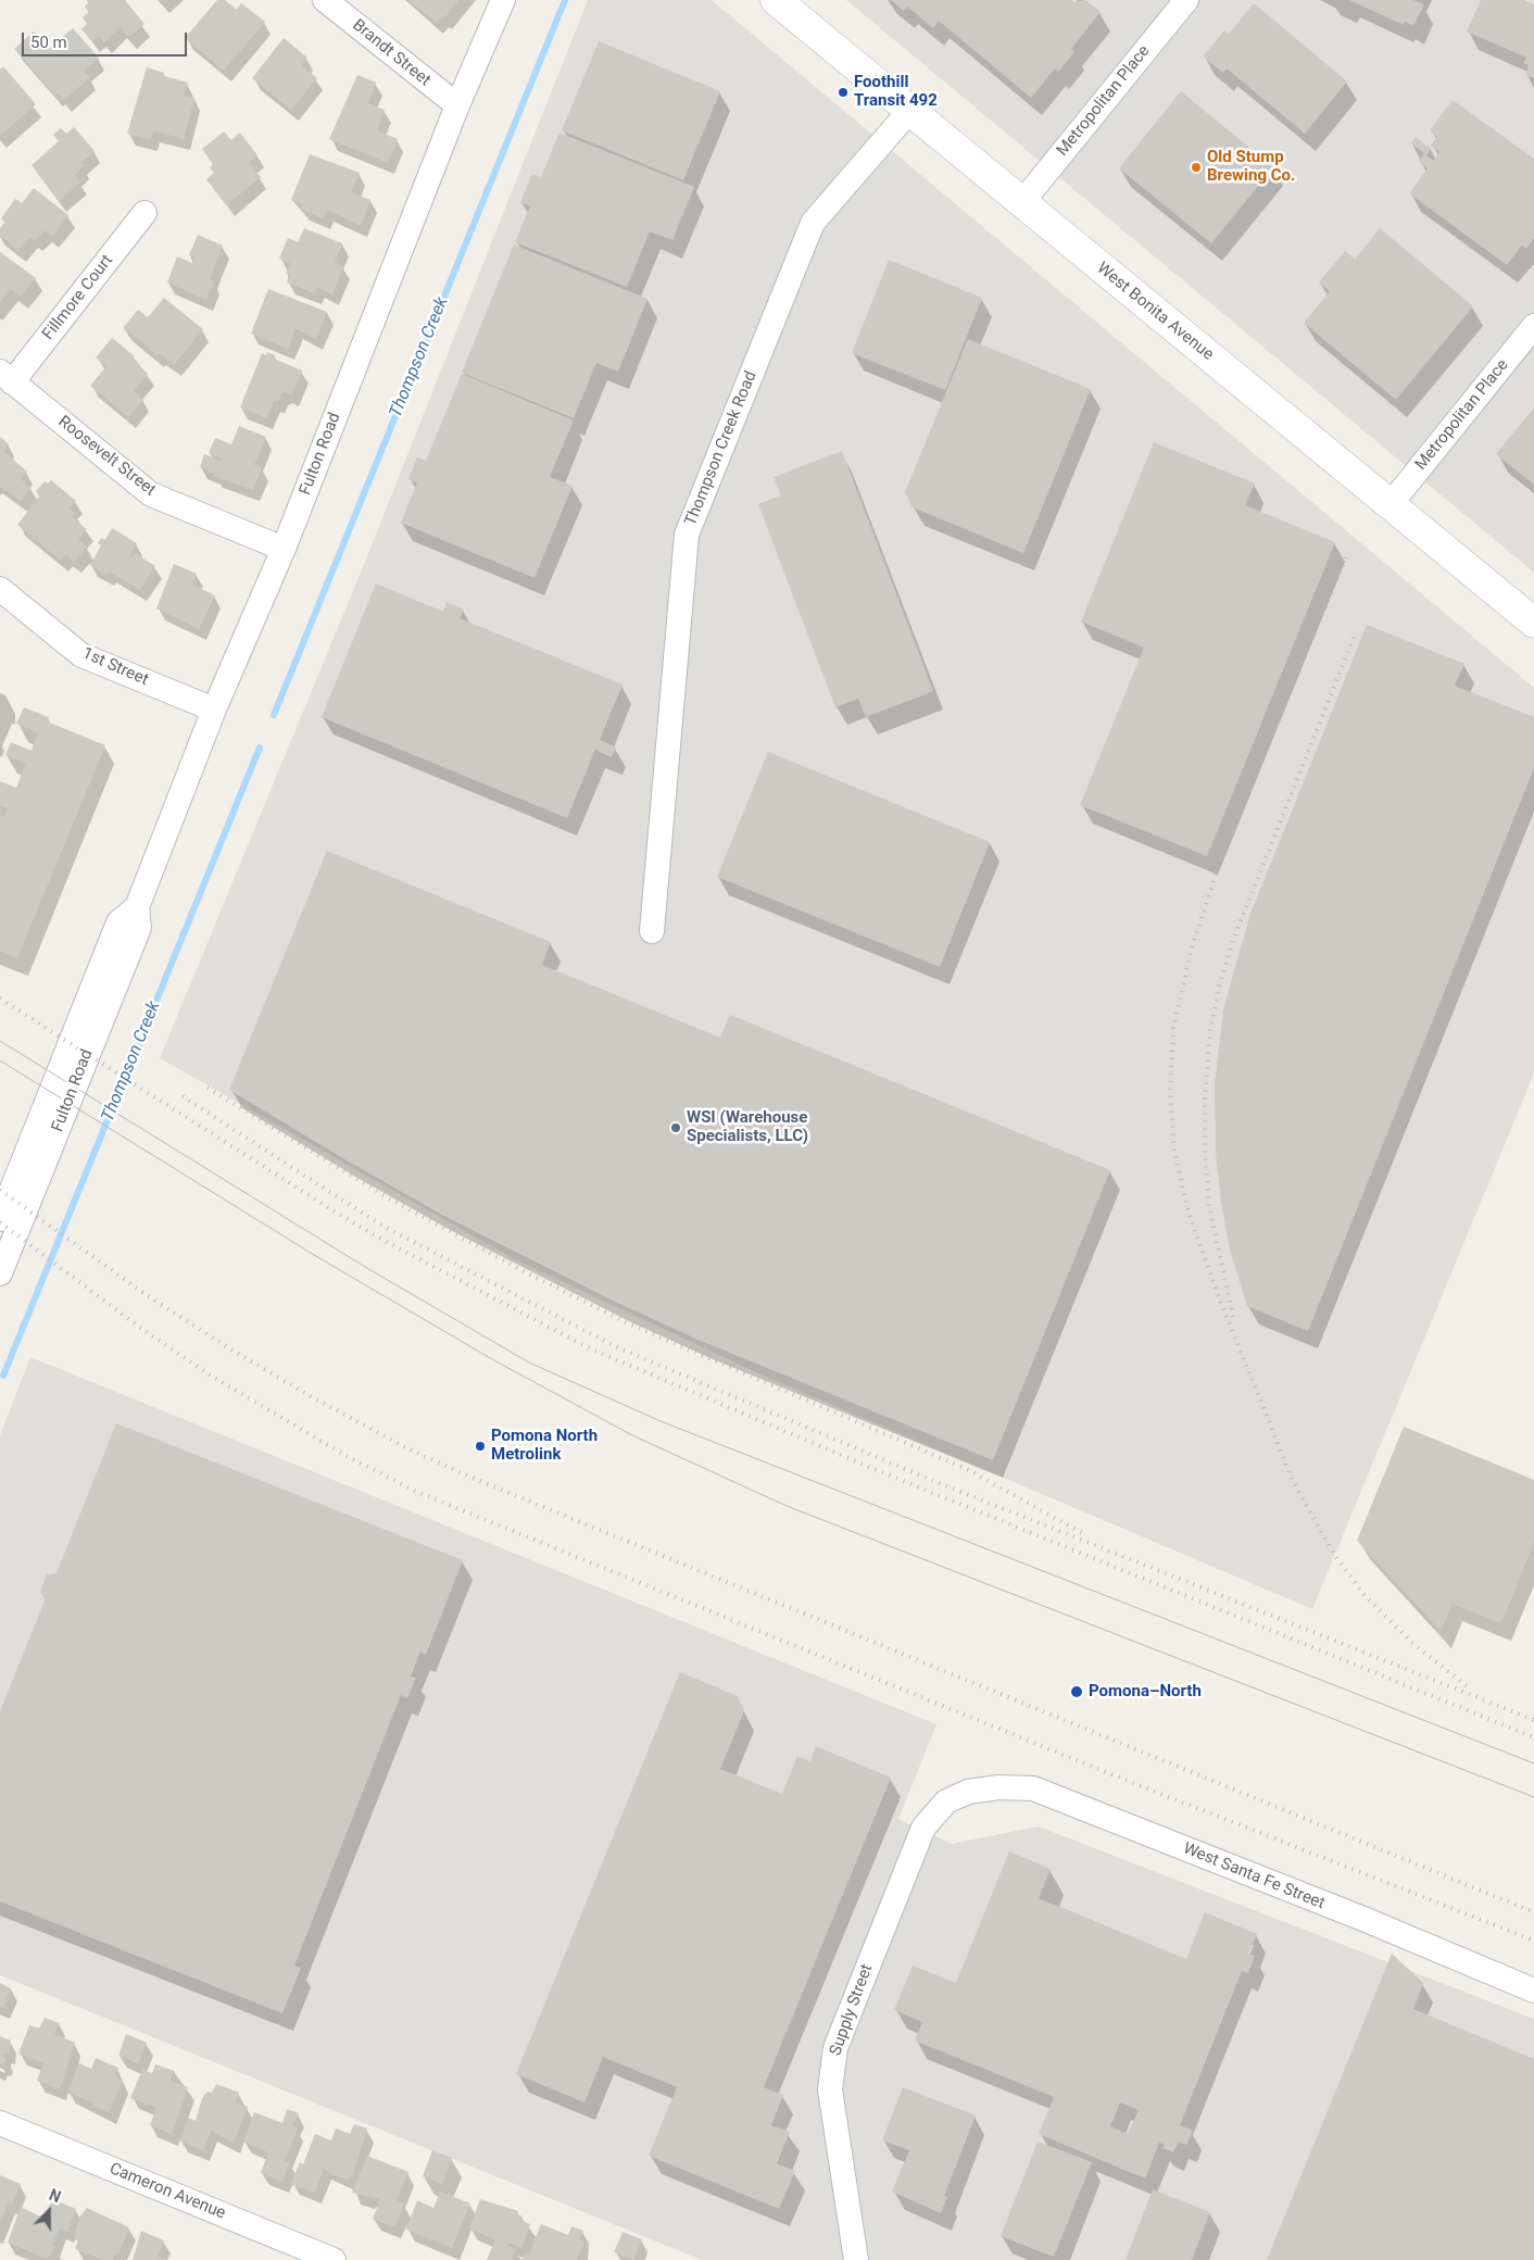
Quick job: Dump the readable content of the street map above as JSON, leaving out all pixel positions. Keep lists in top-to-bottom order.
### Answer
{
  "streets": {
    "main road": ["West Bonita Avenue"],
    "street": [
      "Brandt Street",
      "Metropolitan Place",
      "Fillmore Court",
      "Thompson Creek Road",
      "Fulton Road",
      "Roosevelt Street",
      "1st Street",
      "West Santa Fe Street",
      "Supply Street",
      "Cameron Avenue"
    ]
  },
  "crossings": [
    ["Brandt Street", "Fulton Road"],
    ["Metropolitan Place", "West Bonita Avenue"],
    ["Fillmore Court", "Roosevelt Street"],
    ["West Bonita Avenue", "Thompson Creek Road"],
    ["Fulton Road", "Roosevelt Street"],
    ["Fulton Road", "1st Street"],
    ["West Santa Fe Street", "Supply Street"]
  ],
  "water": ["Thompson Creek"],
  "places": [
    "Foothill Transit 492",
    "Old Stump Brewing Co.",
    "WSI (Warehouse Specialists, LLC)",
    "Pomona North Metrolink",
    "Pomona–North"
  ],
  "scale_bar": "50 m",
  "north": "top"
}
